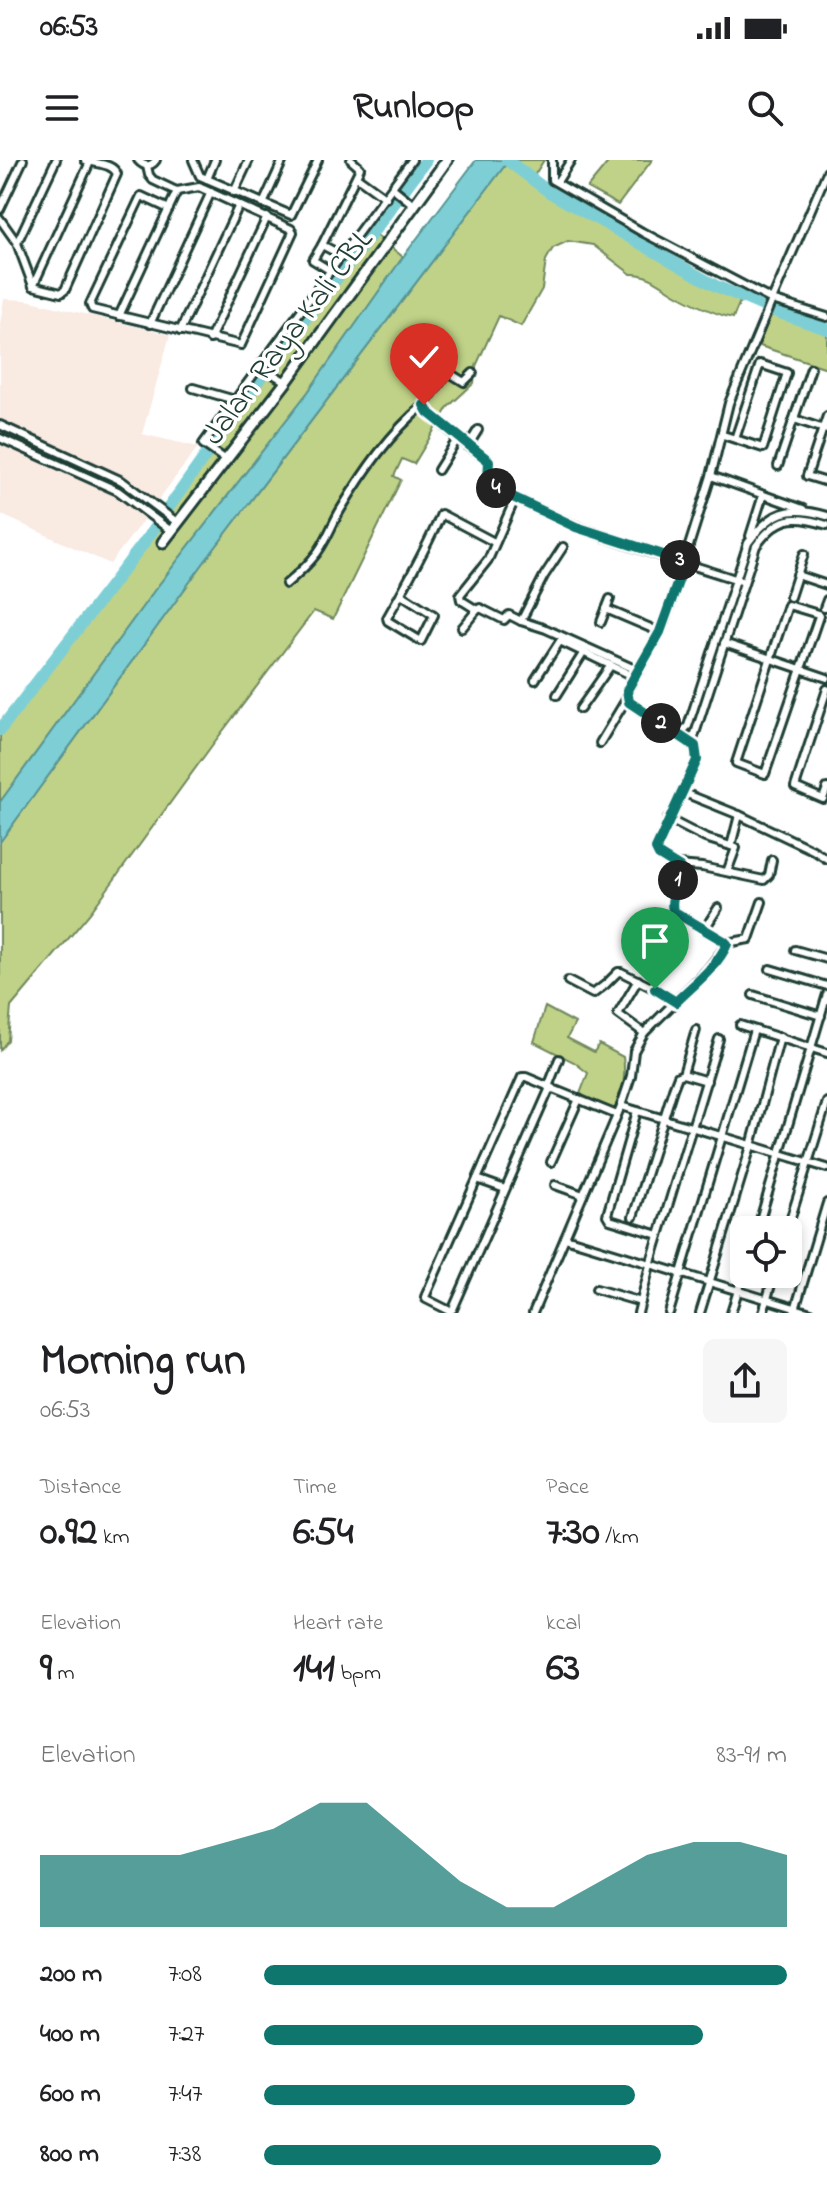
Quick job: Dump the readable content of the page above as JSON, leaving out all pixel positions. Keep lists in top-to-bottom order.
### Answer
{
  "streets": {
    "main road": ["Jalan Raya Kali CBL"]
  },
  "page": {
    "status": "06:53",
    "header": "Runloop",
    "pins": [
      "4",
      "3",
      "2",
      "1"
    ],
    "heading": ["Morning run", "06:53"],
    "stats": [
      ["Distance", "0.92 km"],
      ["Time", "6:54"],
      ["Pace", "7:30 /km"],
      ["Elevation", "9 m"],
      ["Heart rate", "141 bpm"],
      ["kcal", "63"]
    ],
    "chart": ["Elevation", "83–91 m"],
    "list": [
      {
        "name": "200 m",
        "note": "7:08"
      },
      {
        "name": "400 m",
        "note": "7:27"
      },
      {
        "name": "600 m",
        "note": "7:47"
      },
      {
        "name": "800 m",
        "note": "7:38"
      }
    ]
  }
}
